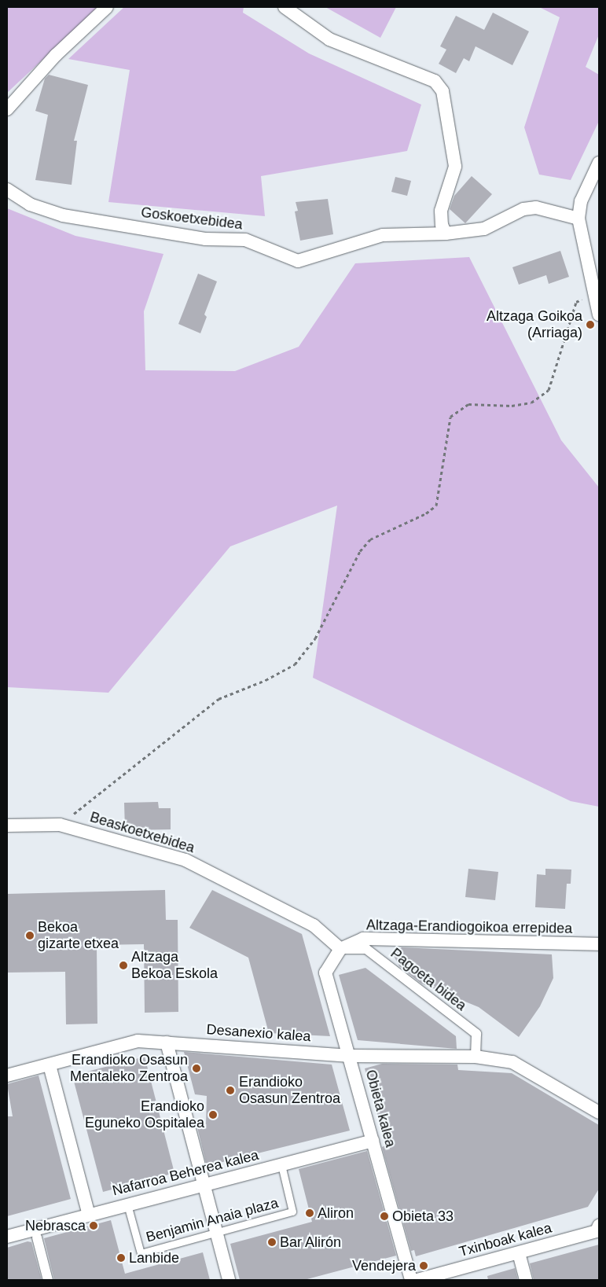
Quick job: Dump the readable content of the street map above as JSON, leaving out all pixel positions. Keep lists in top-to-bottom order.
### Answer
{
  "streets": {
    "street": [
      "Goskoetxebidea",
      "Beaskoetxebidea",
      "Altzaga-Erandiogoikoa errepidea",
      "Pagoeta bidea",
      "Desanexio kalea",
      "Obieta kalea",
      "Nafarroa Beherea kalea",
      "Txinboak kalea"
    ],
    "lane": ["Benjamin Anaia plaza"]
  },
  "crossings": [
    ["Beaskoetxebidea", "Altzaga-Erandiogoikoa errepidea"],
    ["Beaskoetxebidea", "Pagoeta bidea"],
    ["Beaskoetxebidea", "Obieta kalea"],
    ["Altzaga-Erandiogoikoa errepidea", "Pagoeta bidea"],
    ["Altzaga-Erandiogoikoa errepidea", "Obieta kalea"],
    ["Pagoeta bidea", "Desanexio kalea"],
    ["Pagoeta bidea", "Obieta kalea"],
    ["Desanexio kalea", "Obieta kalea"],
    ["Obieta kalea", "Nafarroa Beherea kalea"],
    ["Nafarroa Beherea kalea", "Benjamin Anaia plaza"]
  ],
  "places": [
    "Altzaga Goikoa (Arriaga)",
    "Bekoa gizarte etxea",
    "Altzaga Bekoa Eskola",
    "Erandioko Osasun Mentaleko Zentroa",
    "Erandioko Osasun Zentroa",
    "Erandioko Eguneko Ospitalea",
    "Aliron",
    "Obieta 33",
    "Nebrasca",
    "Bar Alirón",
    "Lanbide",
    "Vendejera"
  ]
}
